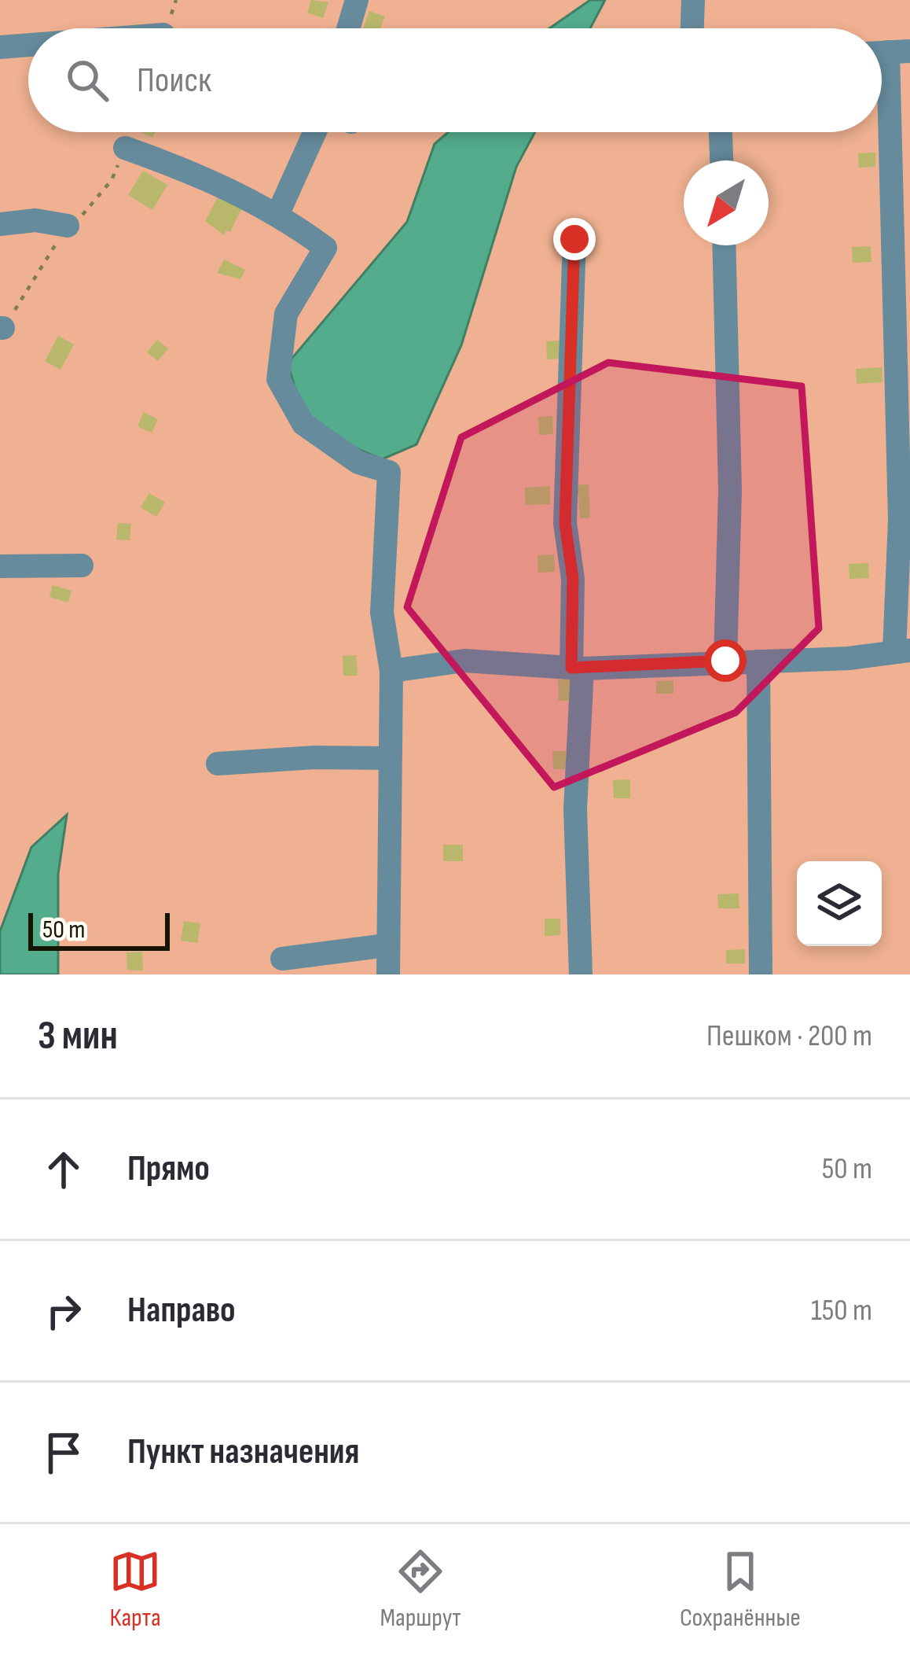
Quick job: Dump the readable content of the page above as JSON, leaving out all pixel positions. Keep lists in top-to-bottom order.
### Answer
{
  "scale_bar": "50 m",
  "north": "bottom left",
  "page": {
    "search": "Поиск",
    "scale": "50 m",
    "heading": ["3 мин", "Пешком · 200 m"],
    "list": [
      ["Прямо", "50 m"],
      ["Направо", "150 m"],
      "Пункт назначения"
    ],
    "nav": ["Карта", "Маршрут", "Сохранённые"]
  }
}
